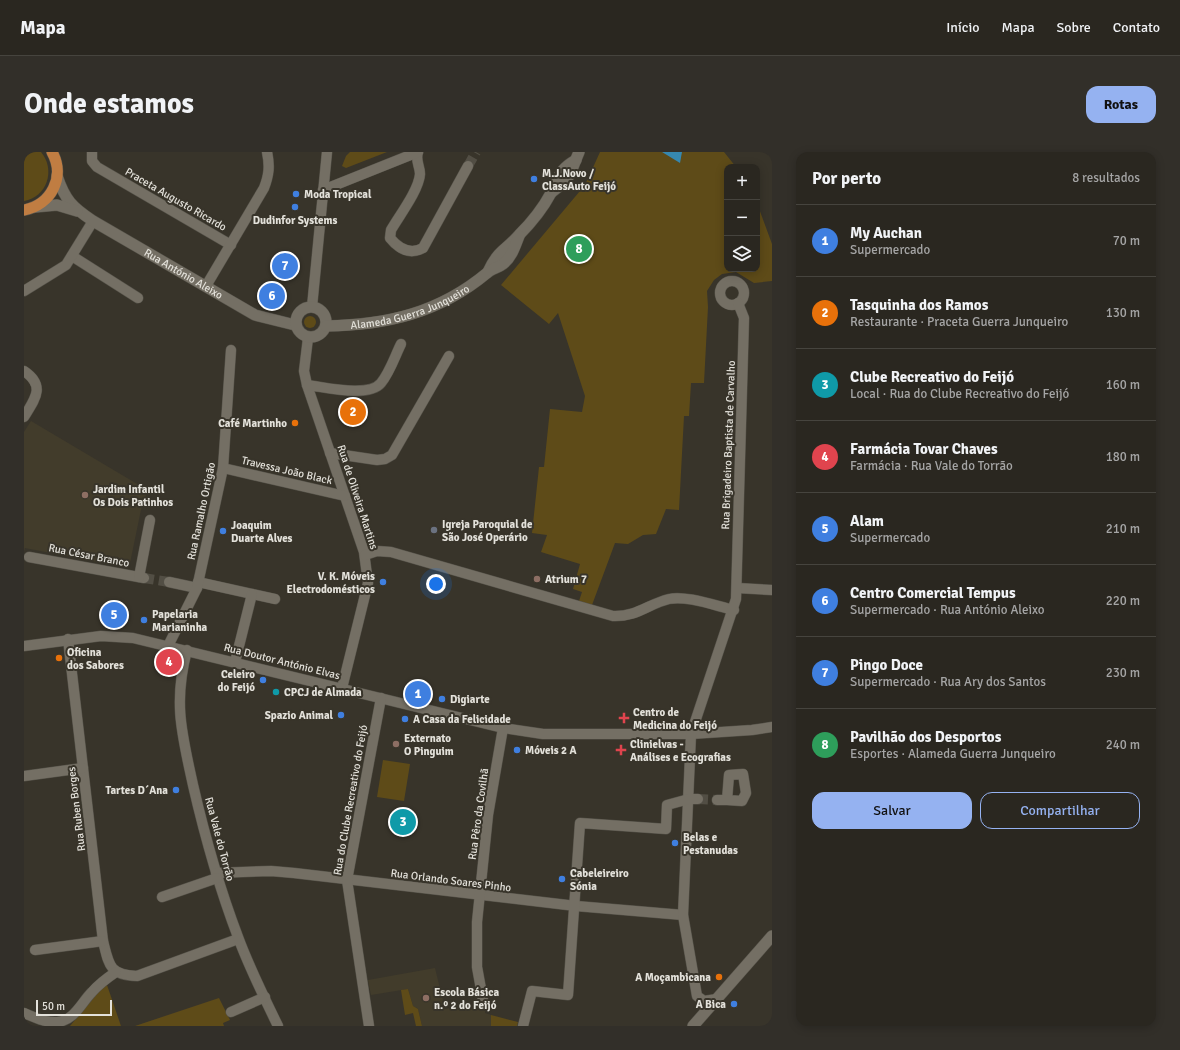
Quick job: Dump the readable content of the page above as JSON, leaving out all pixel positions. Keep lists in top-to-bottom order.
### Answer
{
  "streets": {
    "street": [
      "Praceta Augusto Ricardo",
      "Rua António Aleixo",
      "Alameda Guerra Junqueiro",
      "Rua Brigadeiro Baptista de Carvalho",
      "Travessa João Black",
      "Rua de Oliveira Martins",
      "Rua Ramalho Ortigão",
      "Rua César Branco",
      "Rua Doutor António Elvas",
      "Rua do Clube Recreativo do Feijó",
      "Rua Ruben Borges",
      "Rua Pêro da Covilhã",
      "Rua Vale do Torrão",
      "Rua Orlando Soares Pinho"
    ]
  },
  "crossings": [
    ["Praceta Augusto Ricardo", "Rua António Aleixo"],
    ["Rua António Aleixo", "Alameda Guerra Junqueiro"],
    ["Rua António Aleixo", "Rua de Oliveira Martins"],
    ["Alameda Guerra Junqueiro", "Rua de Oliveira Martins"],
    ["Rua Brigadeiro Baptista de Carvalho", "Rua Doutor António Elvas"],
    ["Rua Brigadeiro Baptista de Carvalho", "Rua Orlando Soares Pinho"],
    ["Travessa João Black", "Rua de Oliveira Martins"],
    ["Travessa João Black", "Rua Ramalho Ortigão"],
    ["Rua de Oliveira Martins", "Rua Doutor António Elvas"],
    ["Rua Ramalho Ortigão", "Rua Doutor António Elvas"],
    ["Rua Doutor António Elvas", "Rua do Clube Recreativo do Feijó"],
    ["Rua Doutor António Elvas", "Rua Ruben Borges"],
    ["Rua Doutor António Elvas", "Rua Pêro da Covilhã"],
    ["Rua Doutor António Elvas", "Rua Vale do Torrão"],
    ["Rua do Clube Recreativo do Feijó", "Rua Orlando Soares Pinho"],
    ["Rua Pêro da Covilhã", "Rua Orlando Soares Pinho"],
    ["Rua Vale do Torrão", "Rua Orlando Soares Pinho"]
  ],
  "places": {
    "other": [
      "M.J.Novo / ClassAuto Feijó",
      "Moda Tropical",
      "Dudinfor Systems",
      "Café Martinho",
      "Jardim Infantil Os Dois Patinhos",
      "Igreja Paroquial de São José Operário",
      "Joaquim Duarte Alves",
      "Atrium 7",
      "V. K. Móveis Electrodomésticos",
      "Papelaria Marianinha",
      "Oficina dos Sabores",
      "Celeiro do Feijó",
      "CPCJ de Almada",
      "Digiarte",
      "Spazio Animal",
      "A Casa da Felicidade",
      "Externato O Pinguim",
      "Móveis 2 A",
      "Tartes D´Ana",
      "Belas e Pestanudas",
      "Cabeleireiro Sónia",
      "A Moçambicana",
      "Escola Básica n.º 2 do Feijó",
      "A Bica"
    ],
    "health": ["Centro de Medicina do Feijó", "Clinielvas - Análises e Ecografias"]
  },
  "scale_bar": "50 m",
  "page": {
    "header": "Mapa",
    "nav": [
      "Início",
      "Mapa",
      "Sobre",
      "Contato"
    ],
    "buttons": [
      "Rotas",
      ["Salvar", "Compartilhar"]
    ],
    "title": "Onde estamos",
    "heading": ["Por perto", "8 resultados"],
    "map_buttons": ["+", "−"],
    "list": [
      {
        "mark": "1",
        "name": "My Auchan",
        "note": "Supermercado",
        "value": "70 m"
      },
      {
        "mark": "2",
        "name": "Tasquinha dos Ramos",
        "note": "Restaurante · Praceta Guerra Junqueiro",
        "value": "130 m"
      },
      {
        "mark": "3",
        "name": "Clube Recreativo do Feijó",
        "note": "Local · Rua do Clube Recreativo do Feijó",
        "value": "160 m"
      },
      {
        "mark": "4",
        "name": "Farmácia Tovar Chaves",
        "note": "Farmácia · Rua Vale do Torrão",
        "value": "180 m"
      },
      {
        "mark": "5",
        "name": "Alam",
        "note": "Supermercado",
        "value": "210 m"
      },
      {
        "mark": "6",
        "name": "Centro Comercial Tempus",
        "note": "Supermercado · Rua António Aleixo",
        "value": "220 m"
      },
      {
        "mark": "7",
        "name": "Pingo Doce",
        "note": "Supermercado · Rua Ary dos Santos",
        "value": "230 m"
      },
      {
        "mark": "8",
        "name": "Pavilhão dos Desportos",
        "note": "Esportes · Alameda Guerra Junqueiro",
        "value": "240 m"
      }
    ],
    "pins": [
      "8",
      "7",
      "6",
      "2",
      "5",
      "4",
      "1",
      "3"
    ],
    "scale": "50 m"
  }
}
